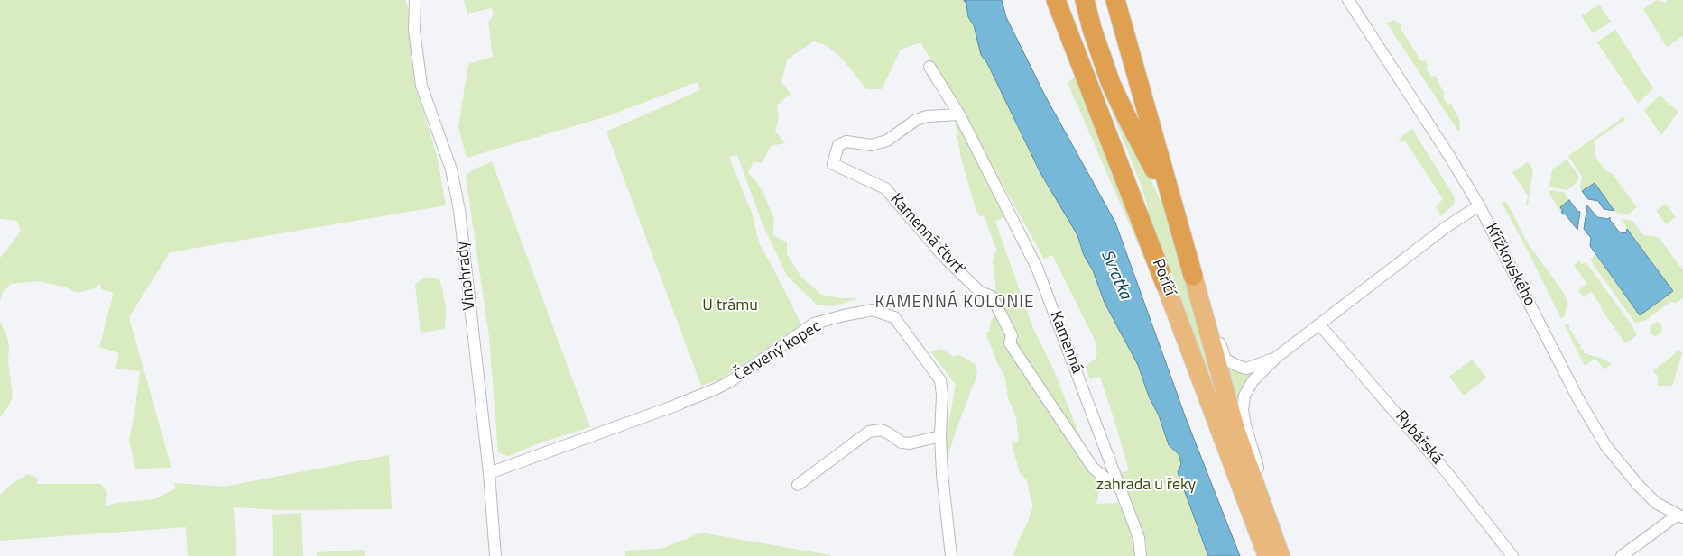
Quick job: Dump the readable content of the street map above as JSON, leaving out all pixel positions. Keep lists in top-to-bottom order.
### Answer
{
  "streets": {
    "highway": ["Poříčí"],
    "street": [
      "Kamenná čtvrť",
      "Křížkovského",
      "Vinohrady",
      "Kamenná",
      "Červený kopec",
      "Rybářská"
    ]
  },
  "crossings": [
    ["Kamenná čtvrť", "Kamenná"],
    ["Křížkovského", "Poříčí"],
    ["Vinohrady", "Červený kopec"],
    ["Poříčí", "Rybářská"]
  ],
  "districts": ["KAMENNÁ KOLONIE"],
  "water": ["Svratka"],
  "parks": ["U trámu", "zahrada u řeky"]
}
